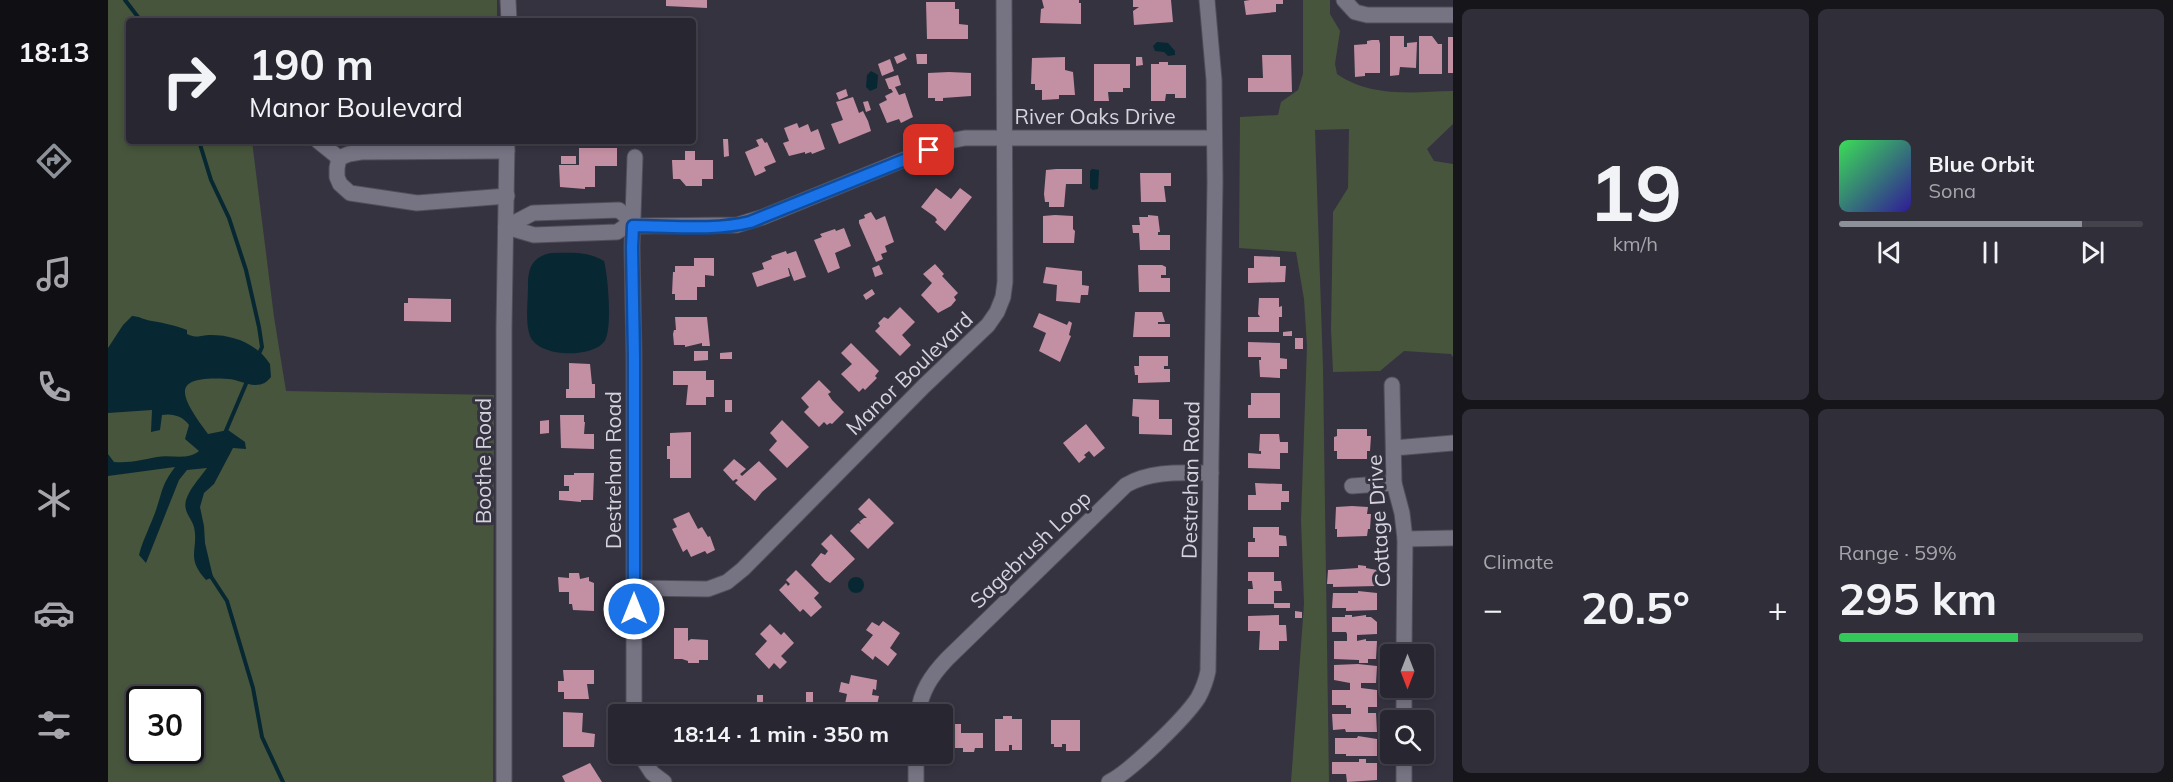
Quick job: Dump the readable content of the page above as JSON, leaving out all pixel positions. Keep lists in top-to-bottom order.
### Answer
{
  "streets": {
    "street": [
      "River Oaks Drive",
      "Manor Boulevard",
      "Boothe Road",
      "Destrehan Road",
      "Cottage Drive",
      "Sagebrush Loop"
    ]
  },
  "crossings": [
    ["River Oaks Drive", "Manor Boulevard"],
    ["River Oaks Drive", "Destrehan Road"],
    ["Manor Boulevard", "Destrehan Road"],
    ["Destrehan Road", "Sagebrush Loop"]
  ],
  "north": "bottom",
  "page": {
    "tabs": "18:13",
    "tile": [
      ["19", "km/h"],
      "Climate",
      ["Range · 59%", "295 km"]
    ],
    "turn": ["190 m", "Manor Boulevard"],
    "song": ["Blue Orbit", "Sona"],
    "heat": ["−", "20.5°", "+"],
    "limit": "30",
    "trip": "18:14 · 1 min · 350 m"
  }
}
